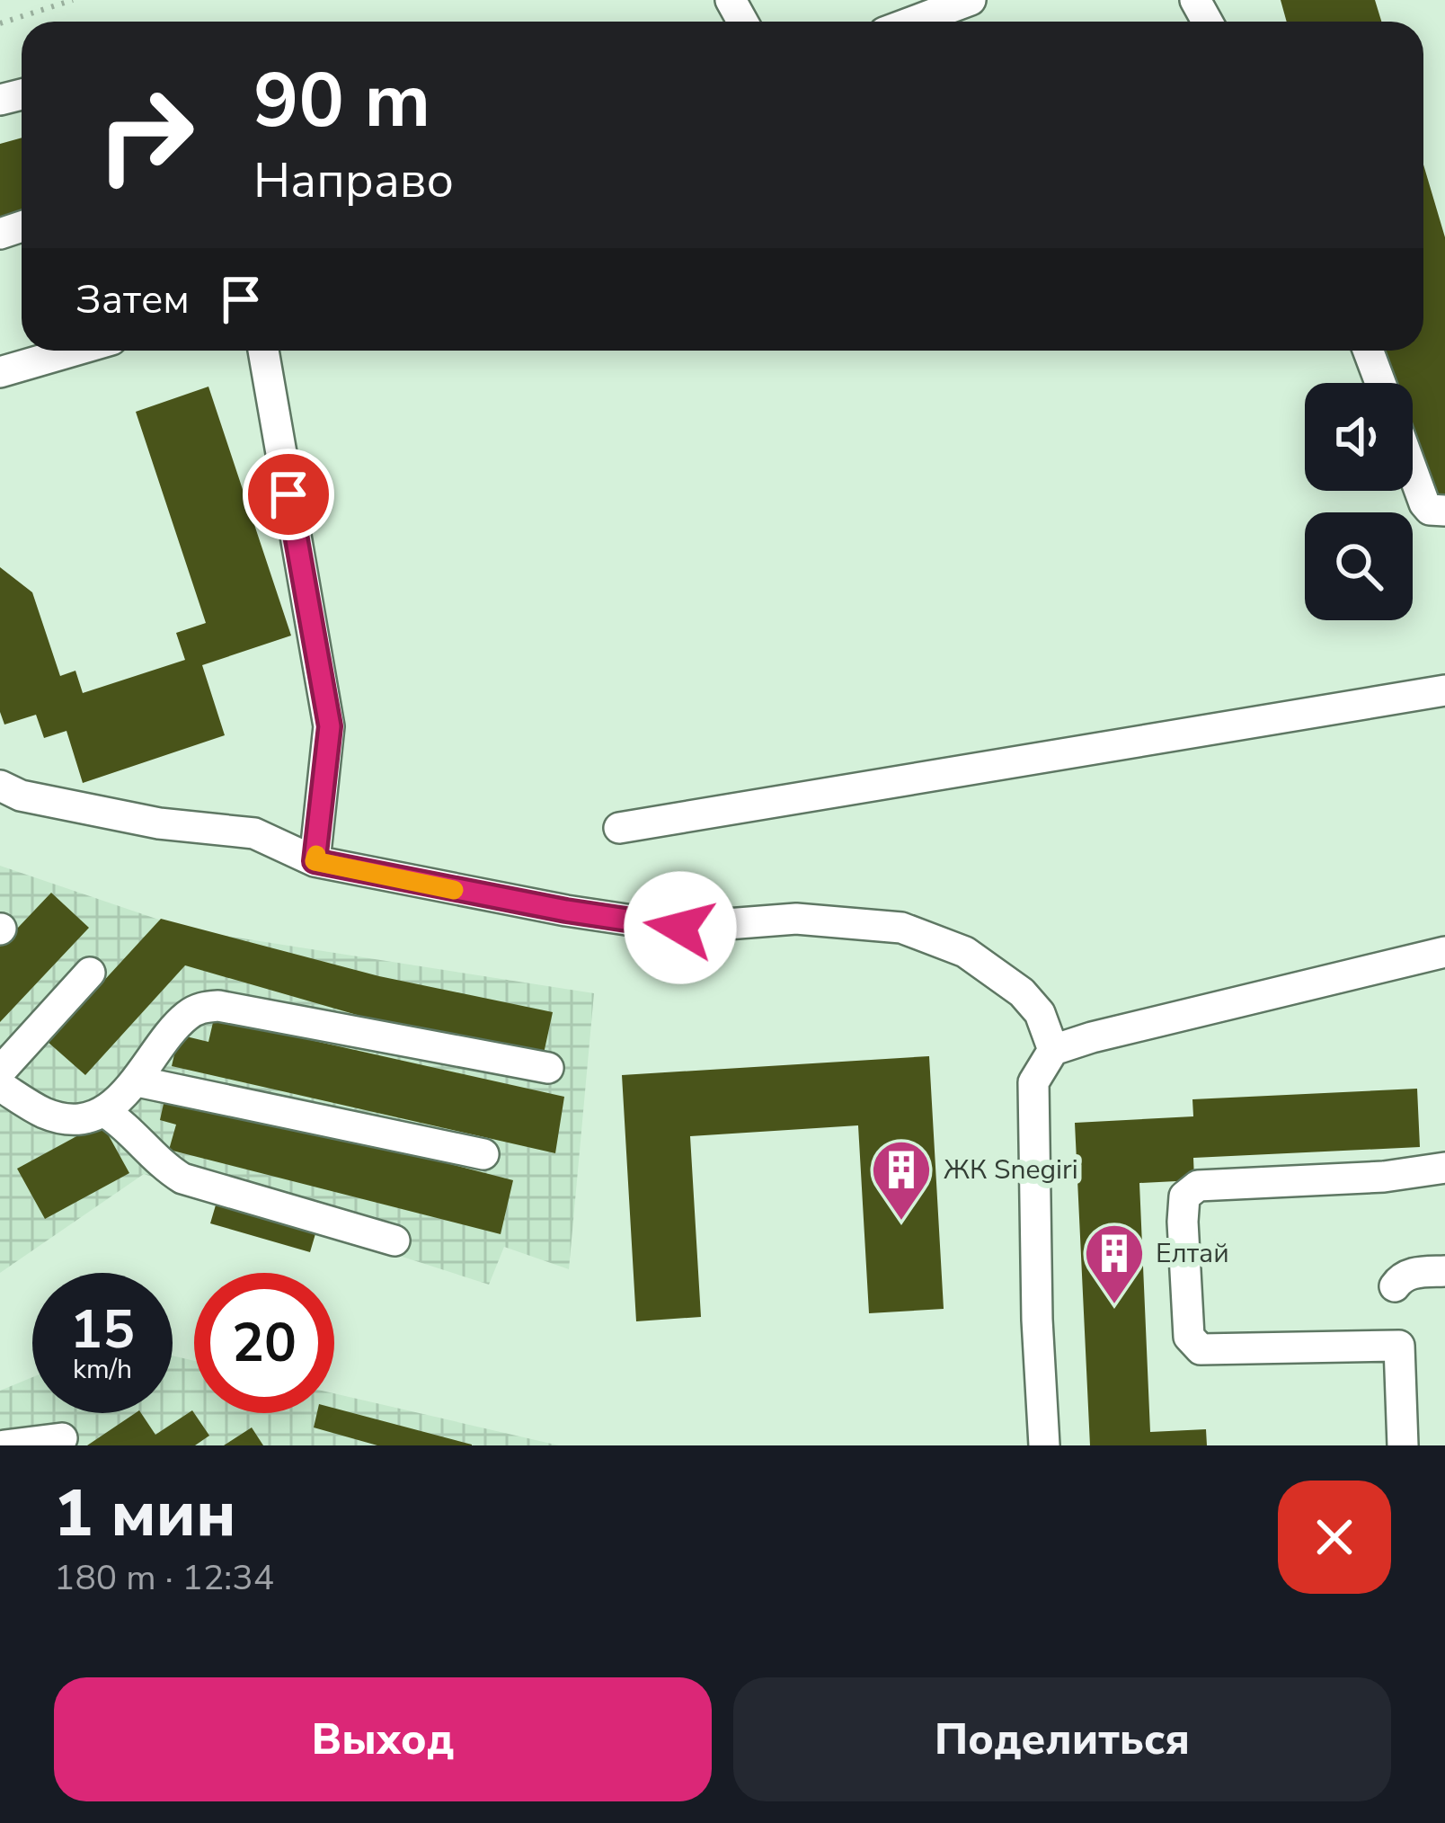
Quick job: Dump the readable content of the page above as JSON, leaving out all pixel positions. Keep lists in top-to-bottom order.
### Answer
{
  "places": {
    "building": ["ЖК Snegiri", "Елтай"]
  },
  "page": {
    "turn": ["90 m", "Направо"],
    "then": "Затем",
    "speed": "15 km/h",
    "limit": "20",
    "heading": ["1 мин", "180 m · 12:34"],
    "buttons": ["Выход", "Поделиться"]
  }
}
